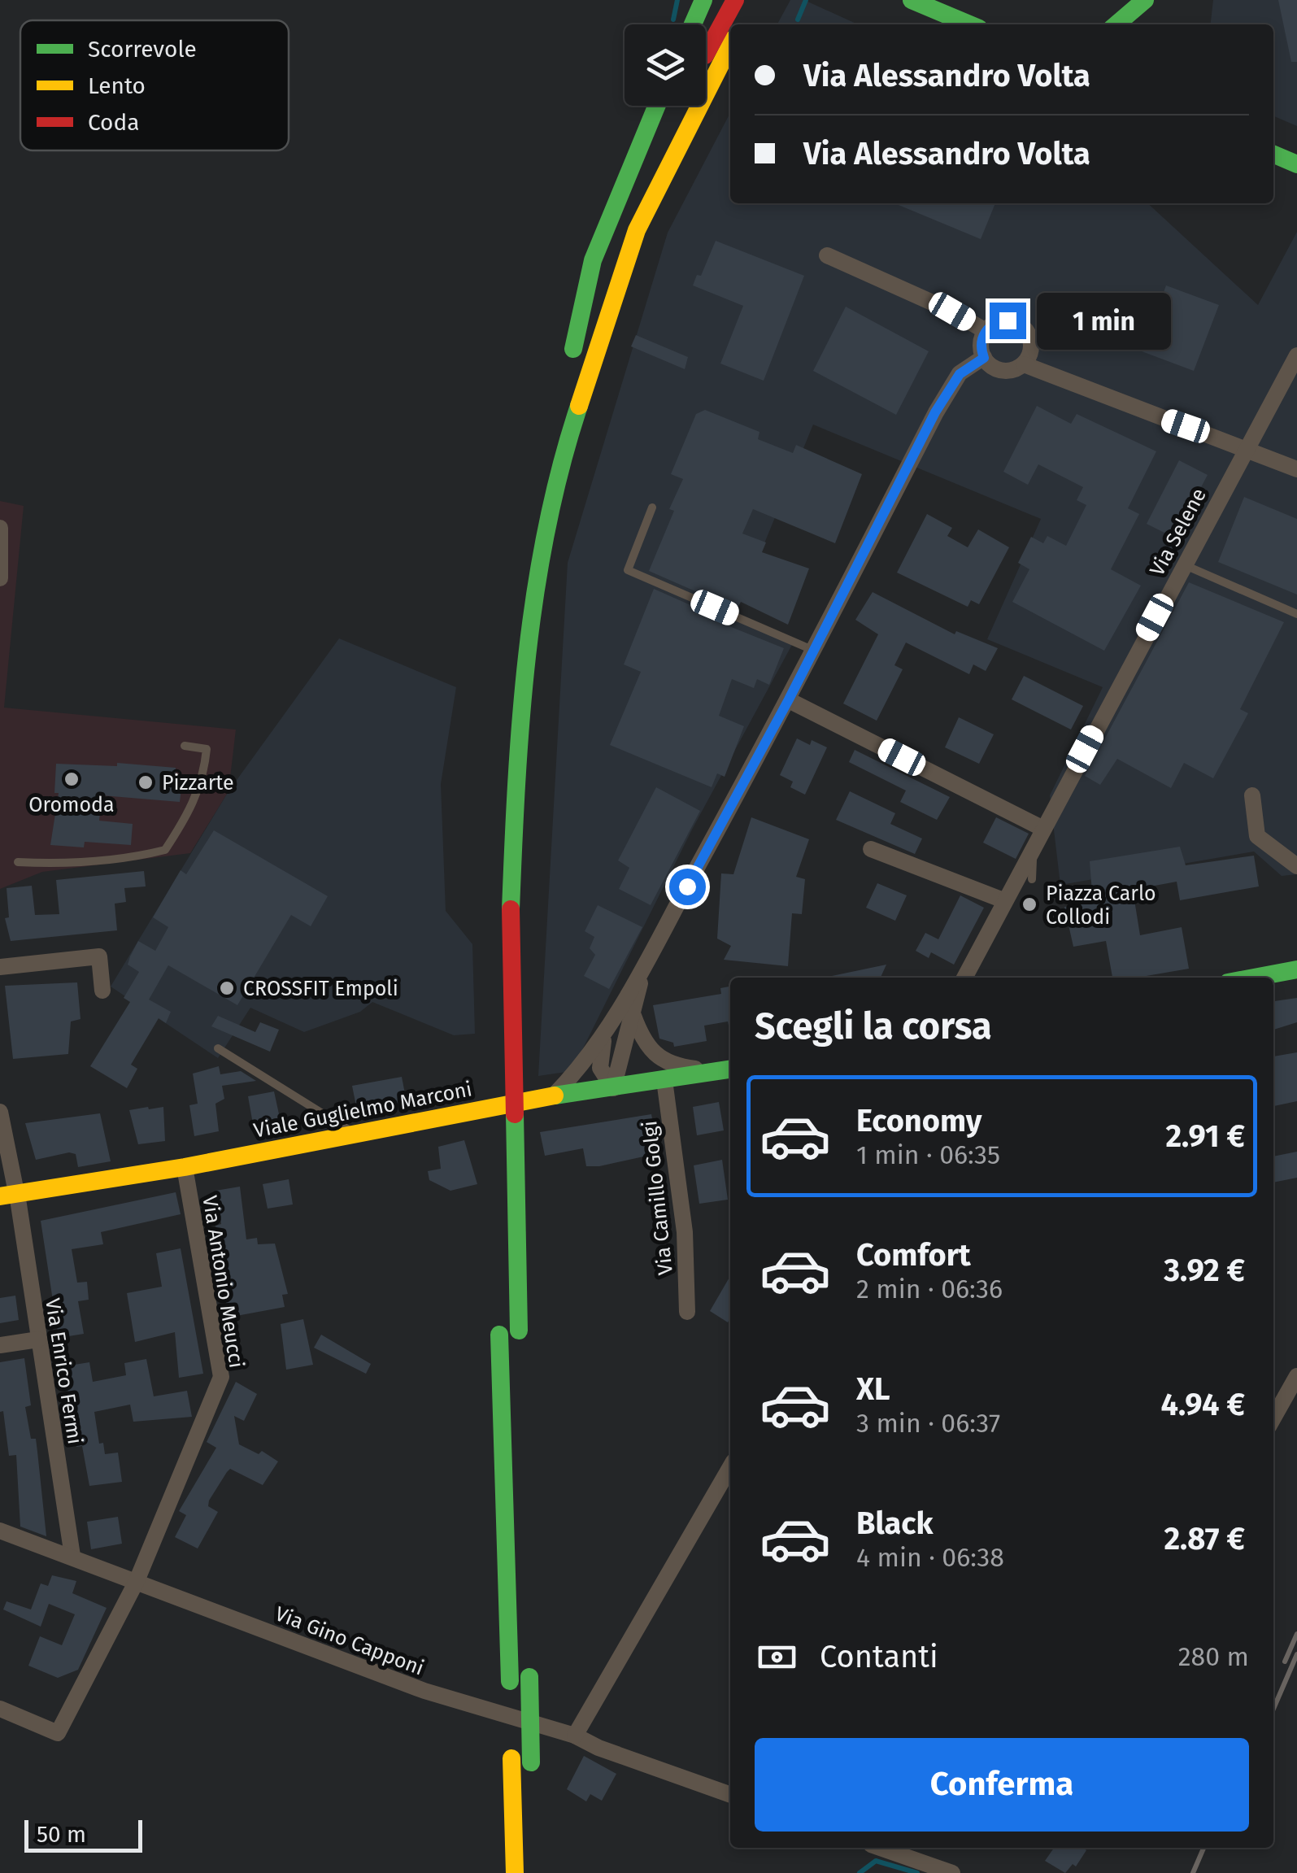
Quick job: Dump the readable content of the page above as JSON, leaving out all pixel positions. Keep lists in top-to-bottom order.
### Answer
{
  "streets": {
    "main road": ["Viale Guglielmo Marconi"],
    "street": [
      "Via Selene",
      "Via Camillo Golgi",
      "Via Antonio Meucci",
      "Via Enrico Fermi",
      "Via Gino Capponi"
    ]
  },
  "crossings": [
    ["Viale Guglielmo Marconi", "Via Camillo Golgi"],
    ["Viale Guglielmo Marconi", "Via Antonio Meucci"],
    ["Viale Guglielmo Marconi", "Via Enrico Fermi"],
    ["Via Antonio Meucci", "Via Gino Capponi"],
    ["Via Enrico Fermi", "Via Gino Capponi"]
  ],
  "places": [
    "Oromoda",
    "Pizzarte",
    "Piazza Carlo Collodi",
    "CROSSFIT Empoli"
  ],
  "legend": ["Scorrevole", "Lento", "Coda"],
  "scale_bar": "50 m",
  "page": {
    "banner": ["Via Alessandro Volta", "Via Alessandro Volta"],
    "bubble": "1 min",
    "heading": "Scegli la corsa",
    "list": [
      {
        "name": "Economy",
        "note": "1 min · 06:35",
        "value": "2.91 €"
      },
      {
        "name": "Comfort",
        "note": "2 min · 06:36",
        "value": "3.92 €"
      },
      {
        "name": "XL",
        "note": "3 min · 06:37",
        "value": "4.94 €"
      },
      {
        "name": "Black",
        "note": "4 min · 06:38",
        "value": "2.87 €"
      }
    ],
    "pay": ["Contanti", "280 m"],
    "buttons": "Conferma",
    "scale": "50 m"
  }
}
